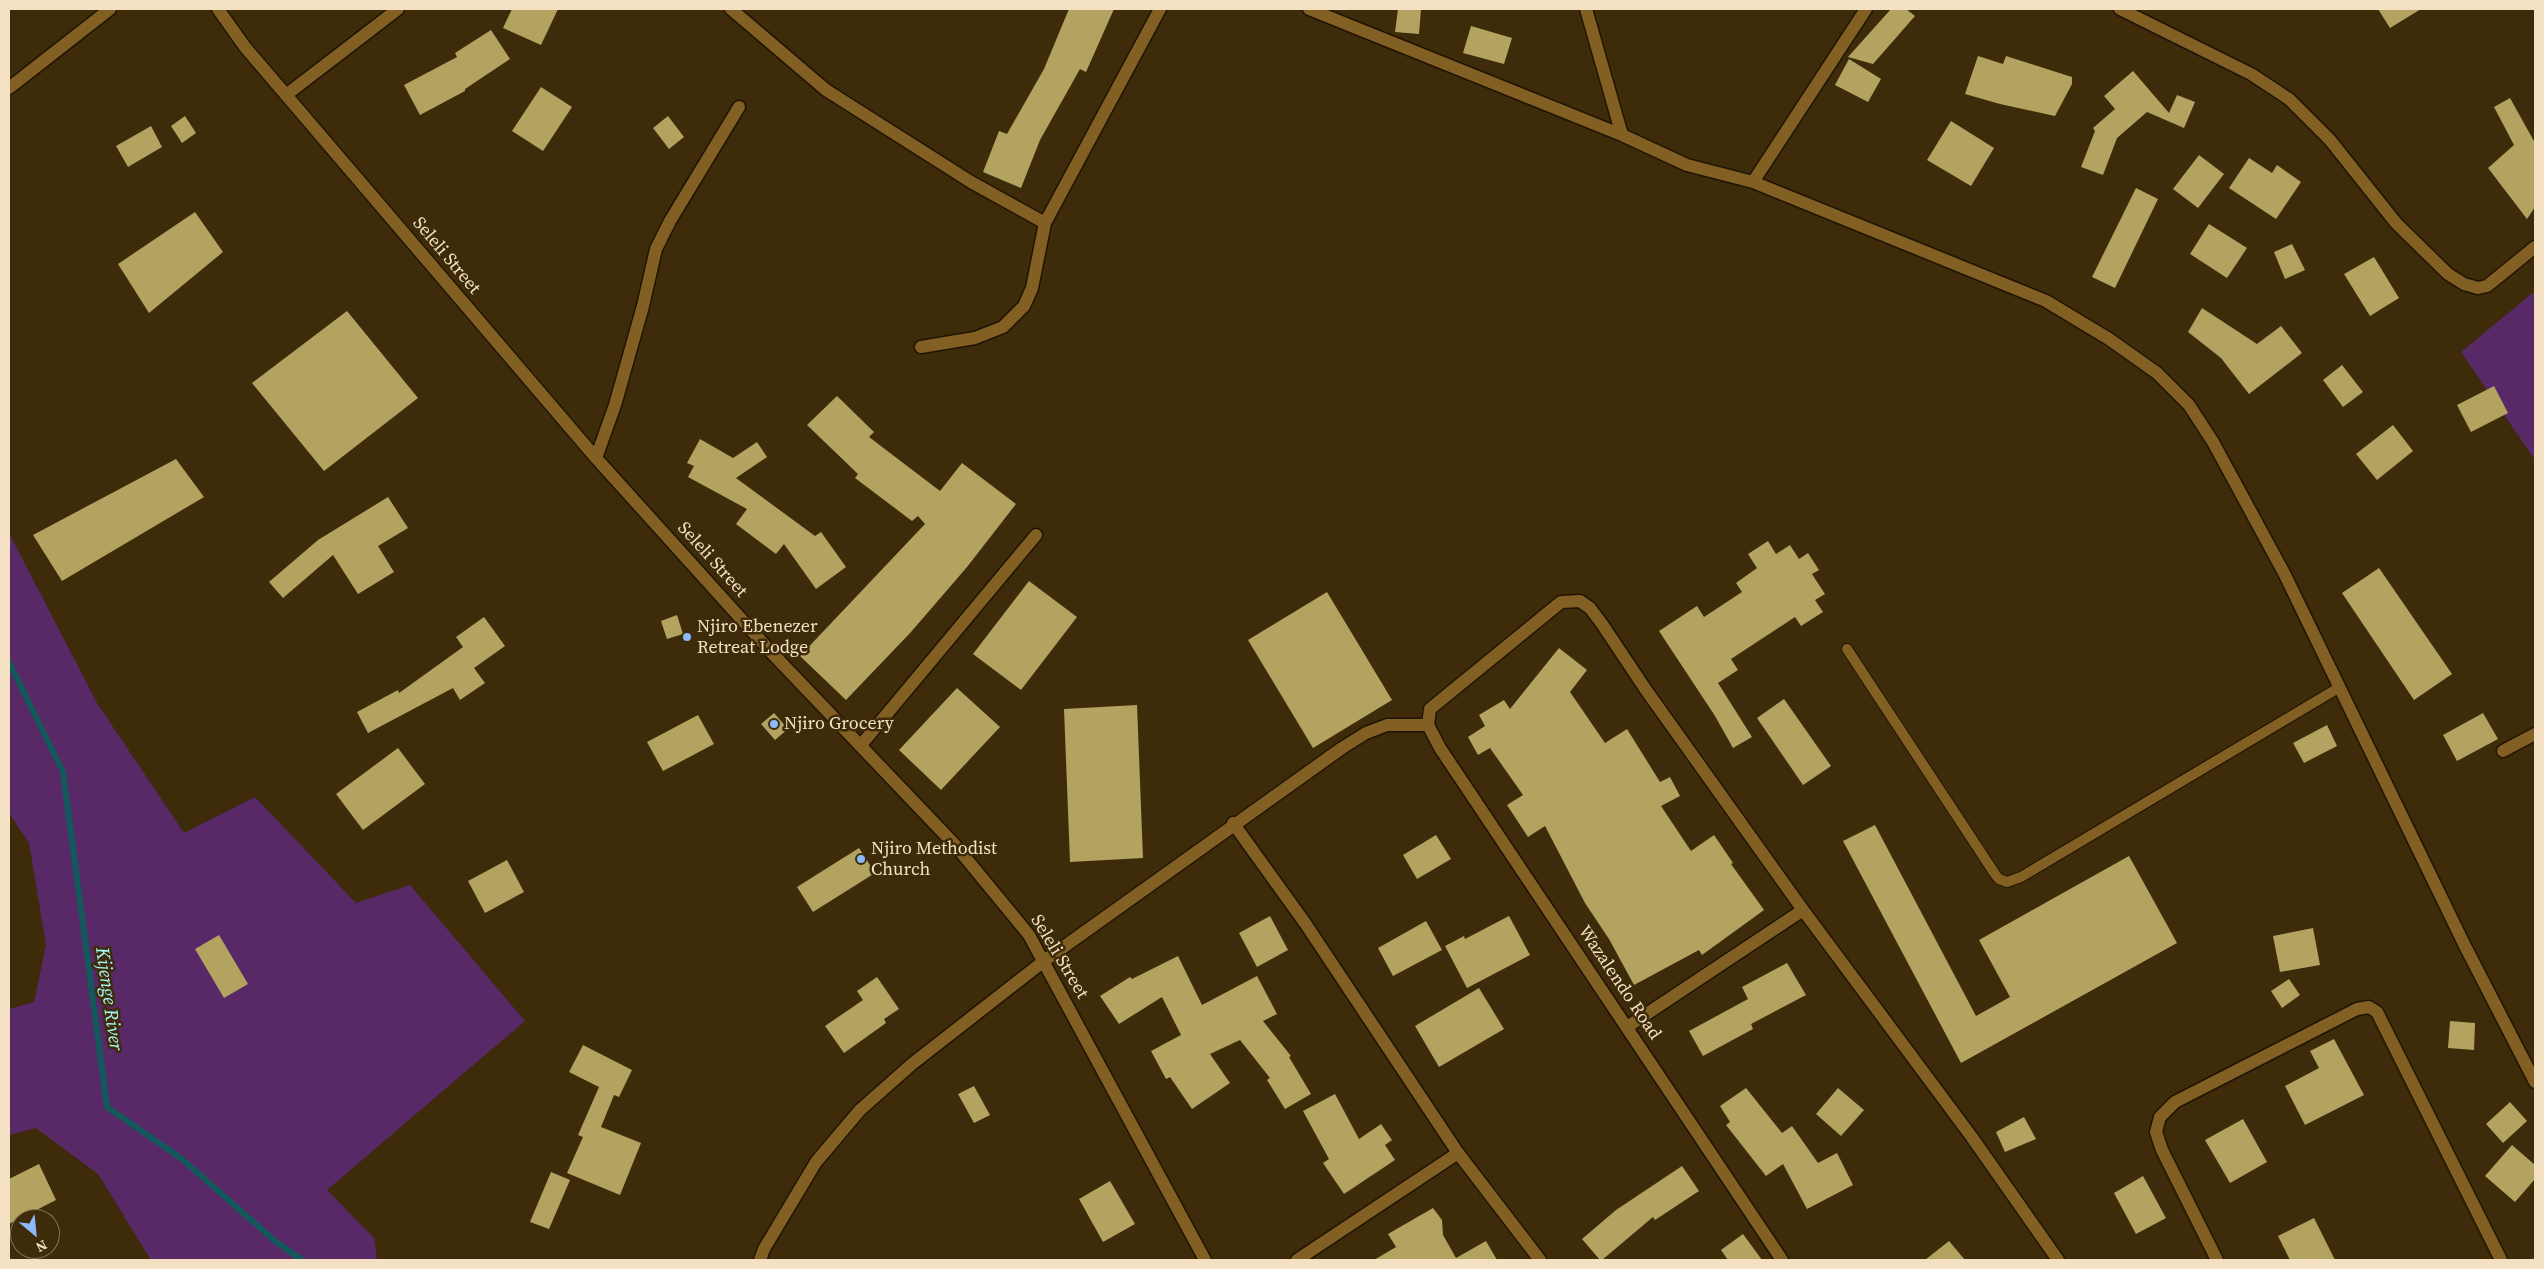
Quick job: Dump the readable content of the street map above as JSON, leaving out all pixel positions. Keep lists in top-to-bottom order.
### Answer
{
  "streets": {
    "street": ["Seleli Street", "Wazalendo Road"]
  },
  "water": ["Kijenge River"],
  "places": ["Njiro Ebenezer Retreat Lodge", "Njiro Grocery", "Njiro Methodist Church"],
  "north": "bottom right"
}
